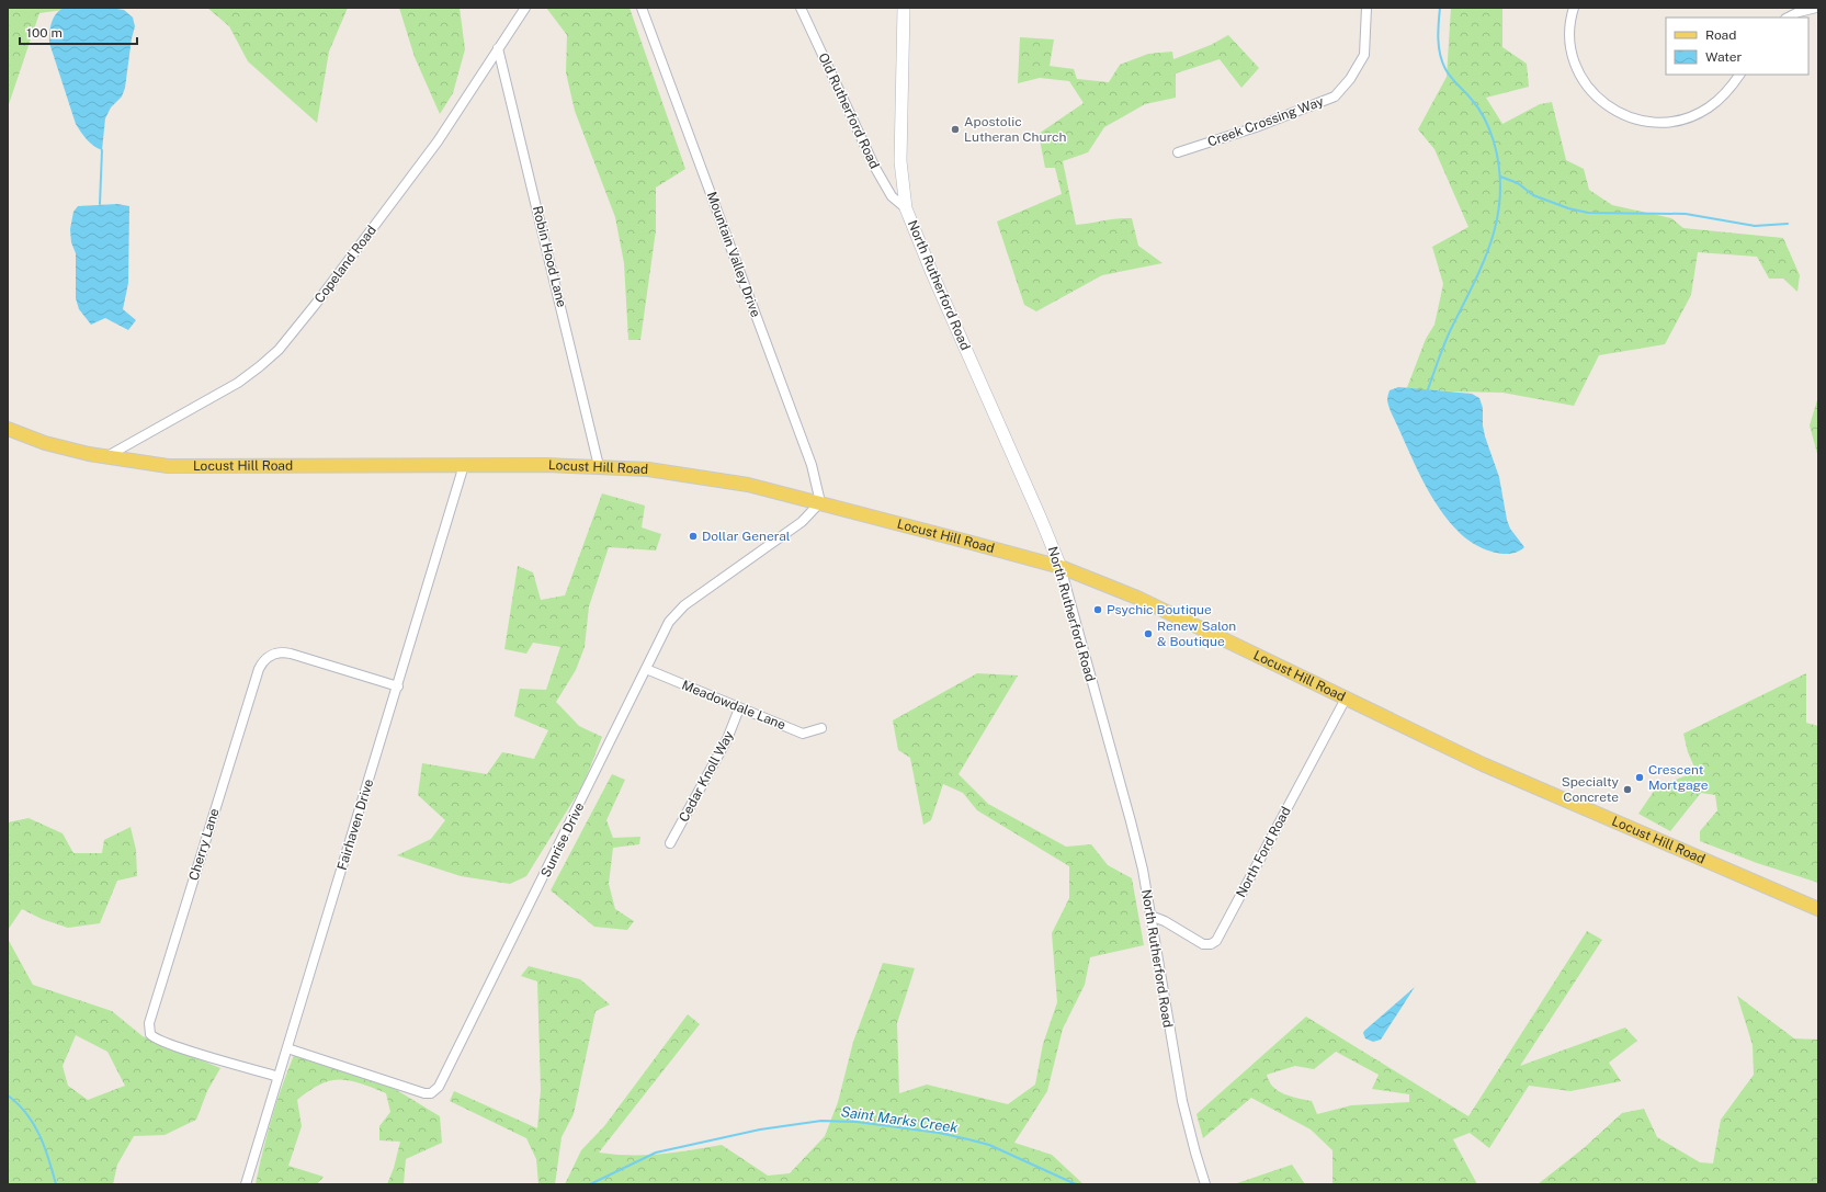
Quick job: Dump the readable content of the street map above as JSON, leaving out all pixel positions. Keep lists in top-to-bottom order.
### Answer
{
  "streets": {
    "main road": ["Locust Hill Road"],
    "street": [
      "Old Rutherford Road",
      "Creek Crossing Way",
      "Mountain Valley Drive",
      "Robin Hood Lane",
      "Copeland Road",
      "North Rutherford Road",
      "Meadowdale Lane",
      "Cedar Knoll Way",
      "Fairhaven Drive",
      "Sunrise Drive",
      "Cherry Lane",
      "North Ford Road"
    ]
  },
  "crossings": [
    ["Old Rutherford Road", "North Rutherford Road"],
    ["Mountain Valley Drive", "Locust Hill Road"],
    ["Mountain Valley Drive", "Sunrise Drive"],
    ["Robin Hood Lane", "Copeland Road"],
    ["Robin Hood Lane", "Locust Hill Road"],
    ["Copeland Road", "Locust Hill Road"],
    ["North Rutherford Road", "Locust Hill Road"],
    ["North Rutherford Road", "North Ford Road"],
    ["Locust Hill Road", "Fairhaven Drive"],
    ["Locust Hill Road", "Sunrise Drive"],
    ["Locust Hill Road", "North Ford Road"],
    ["Meadowdale Lane", "Cedar Knoll Way"],
    ["Meadowdale Lane", "Sunrise Drive"],
    ["Fairhaven Drive", "Sunrise Drive"],
    ["Fairhaven Drive", "Cherry Lane"]
  ],
  "water": ["Saint Marks Creek"],
  "places": [
    "Apostolic Lutheran Church",
    "Dollar General",
    "Psychic Boutique",
    "Renew Salon & Boutique",
    "Crescent Mortgage",
    "Specialty Concrete"
  ],
  "legend": ["Road", "Water"],
  "scale_bar": "100 m"
}
